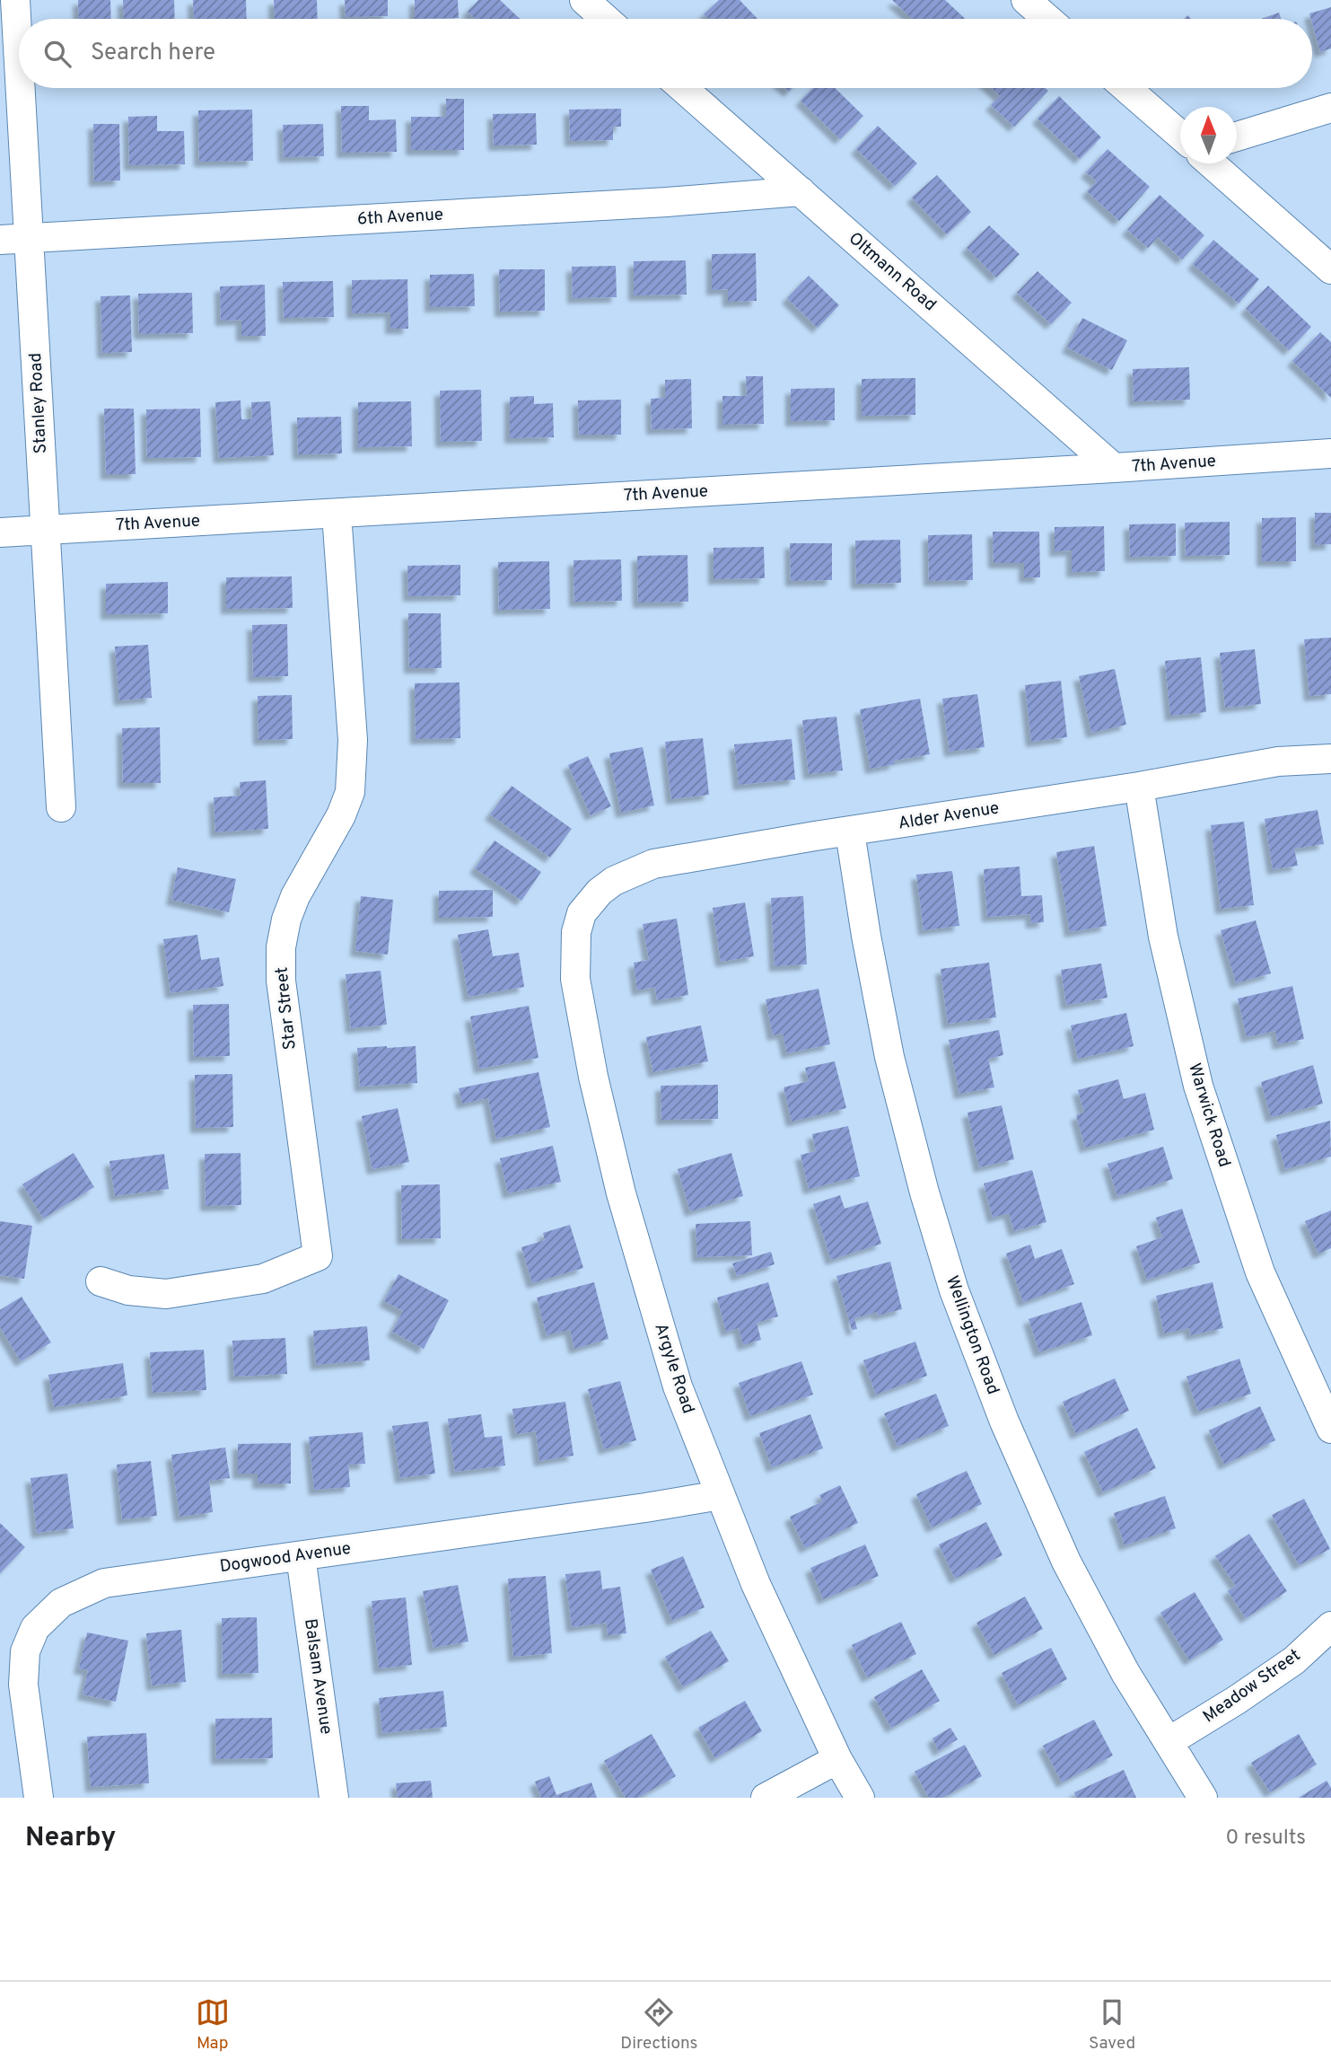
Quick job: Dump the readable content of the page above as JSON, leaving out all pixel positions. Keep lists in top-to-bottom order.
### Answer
{
  "streets": {
    "street": [
      "6th Avenue",
      "Oltmann Road",
      "Stanley Road",
      "7th Avenue",
      "Alder Avenue",
      "Star Street",
      "Warwick Road",
      "Wellington Road",
      "Argyle Road",
      "Dogwood Avenue",
      "Balsam Avenue",
      "Meadow Street"
    ]
  },
  "crossings": [
    ["6th Avenue", "Oltmann Road"],
    ["6th Avenue", "Stanley Road"],
    ["Oltmann Road", "7th Avenue"],
    ["Stanley Road", "7th Avenue"],
    ["7th Avenue", "Star Street"],
    ["Alder Avenue", "Warwick Road"],
    ["Alder Avenue", "Wellington Road"],
    ["Alder Avenue", "Argyle Road"],
    ["Wellington Road", "Meadow Street"],
    ["Argyle Road", "Dogwood Avenue"],
    ["Dogwood Avenue", "Balsam Avenue"]
  ],
  "north": "top",
  "page": {
    "search": "Search here",
    "heading": ["Nearby", "0 results"],
    "nav": ["Map", "Directions", "Saved"]
  }
}
